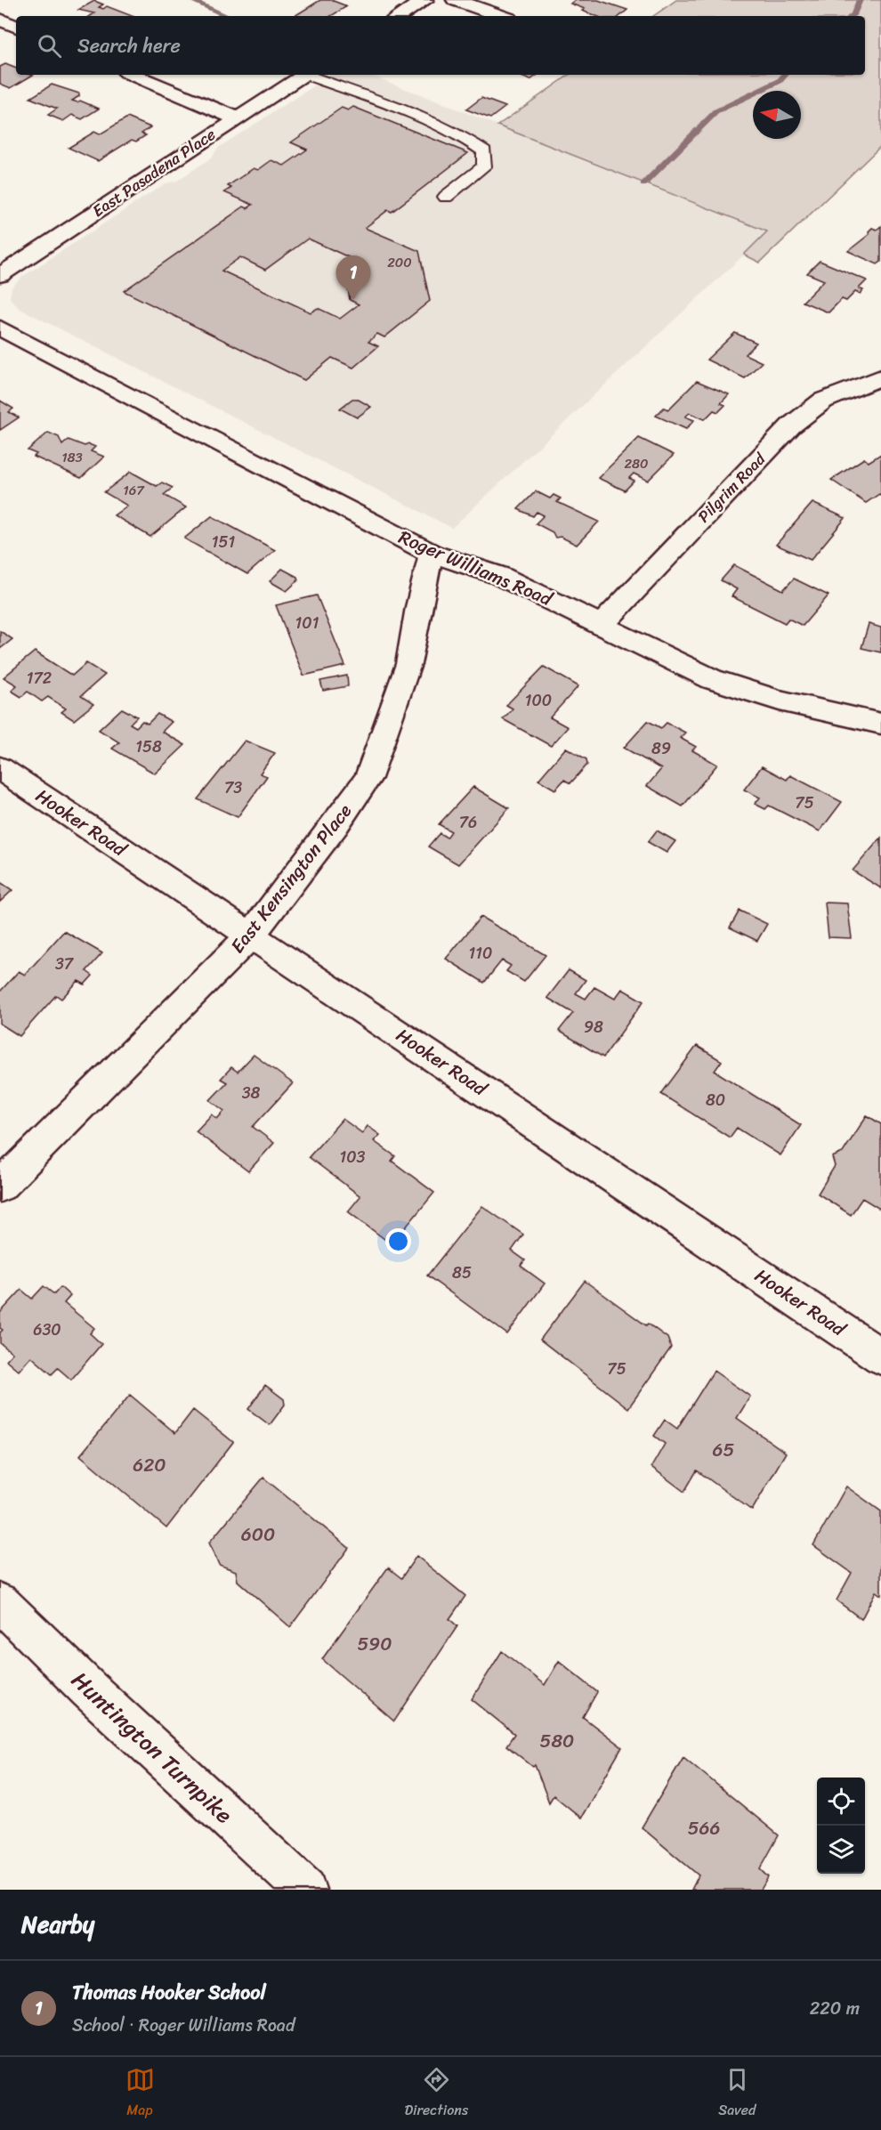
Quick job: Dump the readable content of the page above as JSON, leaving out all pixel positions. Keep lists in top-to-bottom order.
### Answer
{
  "streets": {
    "street": [
      "East Pasadena Place",
      "Pilgrim Road",
      "Roger Williams Road",
      "Hooker Road",
      "East Kensington Place",
      "Huntington Turnpike"
    ]
  },
  "crossings": [
    ["Pilgrim Road", "Roger Williams Road"],
    ["Roger Williams Road", "East Kensington Place"],
    ["Hooker Road", "East Kensington Place"]
  ],
  "house_numbers": [
    "200",
    "183",
    "280",
    "167",
    "151",
    "101",
    "172",
    "100",
    "158",
    "89",
    "73",
    "75",
    "76",
    "110",
    "37",
    "98",
    "38",
    "80",
    "103",
    "85",
    "630",
    "75",
    "65",
    "620",
    "600",
    "590",
    "580",
    "566"
  ],
  "north": "left",
  "page": {
    "search": "Search here",
    "pins": "1",
    "heading": "Nearby",
    "list": [
      {
        "mark": "1",
        "name": "Thomas Hooker School",
        "note": "School · Roger Williams Road",
        "value": "220 m"
      }
    ],
    "nav": ["Map", "Directions", "Saved"]
  }
}
